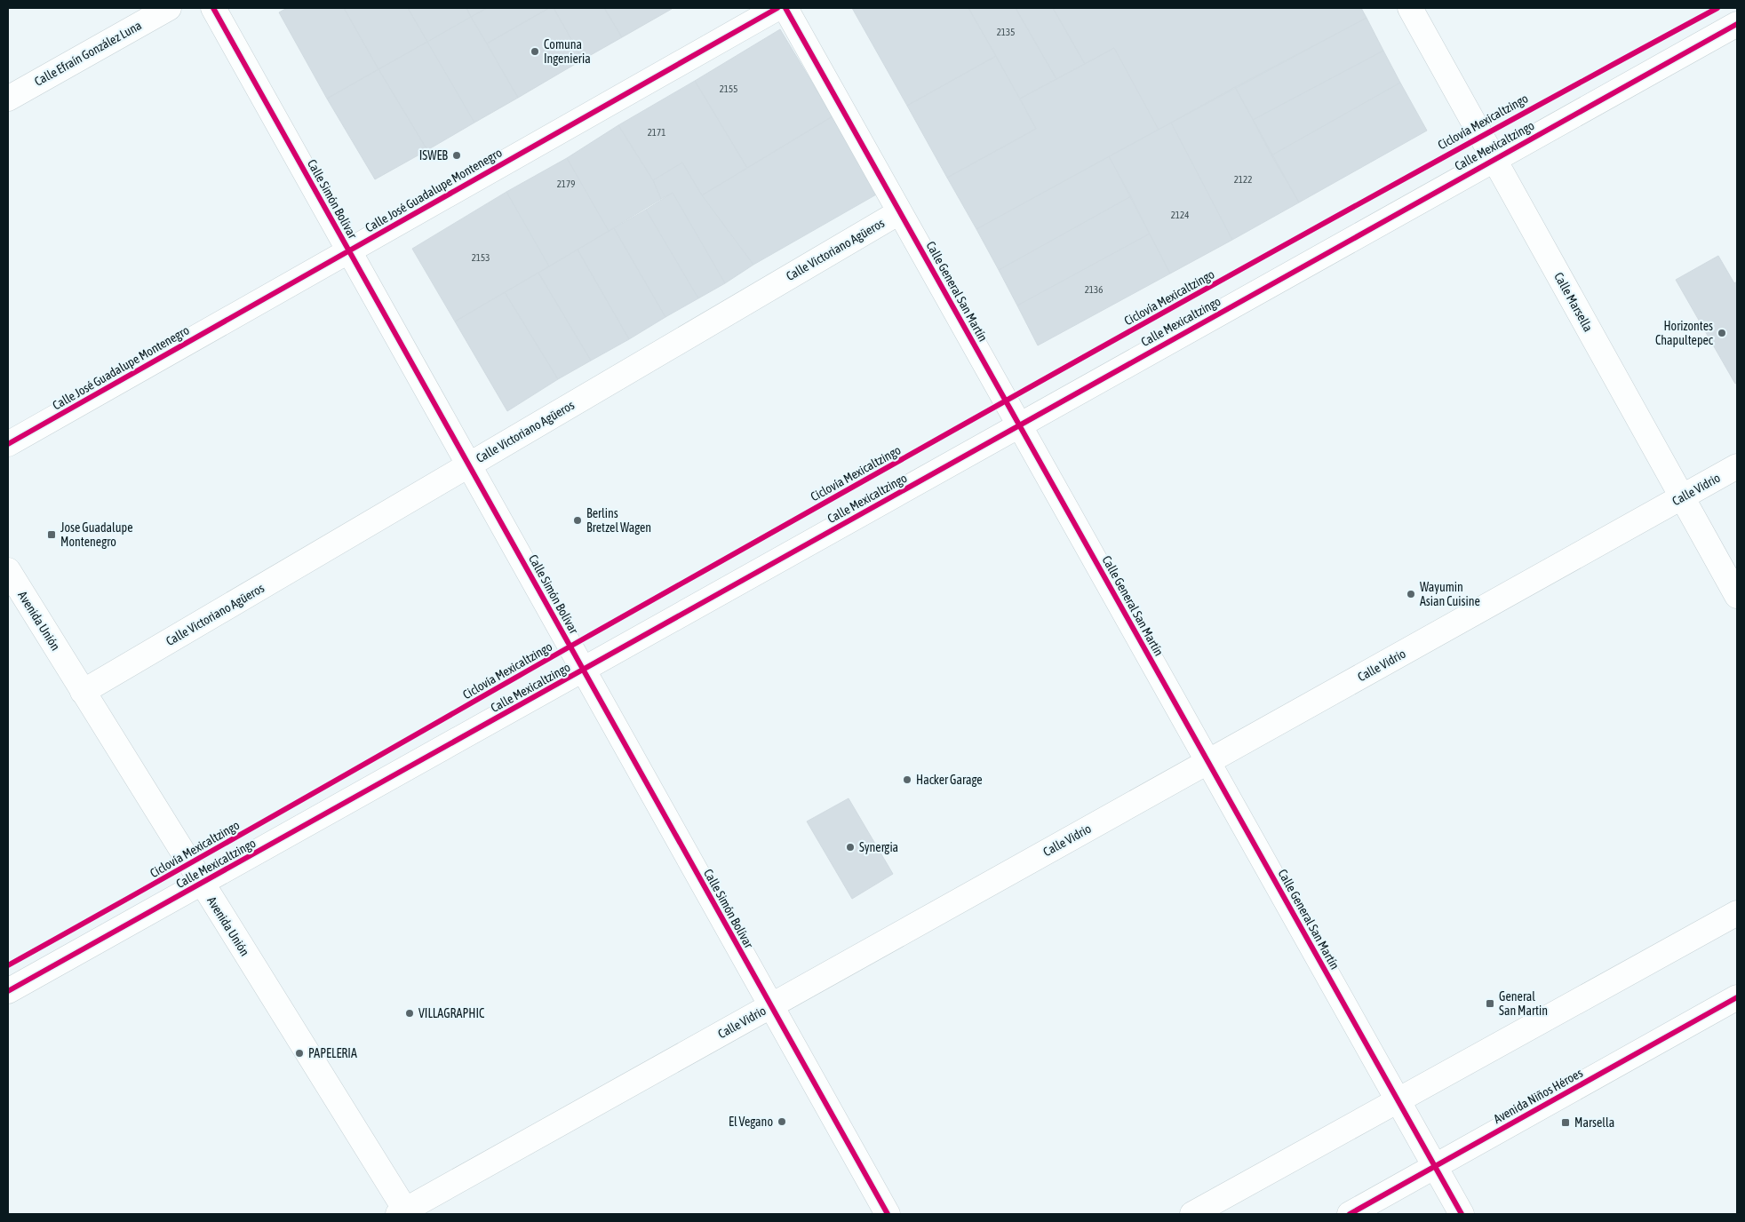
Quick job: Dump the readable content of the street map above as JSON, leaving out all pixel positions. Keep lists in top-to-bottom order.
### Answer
{
  "streets": {
    "street": [
      "Calle Efraín González Luna",
      "Calle Mexicaltzingo",
      "Calle José Guadalupe Montenegro",
      "Calle Simón Bolívar",
      "Calle Victoriano Agüeros",
      "Calle General San Martín",
      "Calle Marsella",
      "Calle Vidrio",
      "Avenida Unión",
      "Avenida Niños Héroes"
    ],
    "cycle path": ["Ciclovía Mexicaltzingo"]
  },
  "crossings": [
    ["Calle Mexicaltzingo", "Calle Simón Bolívar"],
    ["Calle Mexicaltzingo", "Calle General San Martín"],
    ["Calle Mexicaltzingo", "Calle Marsella"],
    ["Calle Mexicaltzingo", "Avenida Unión"],
    ["Calle José Guadalupe Montenegro", "Calle Simón Bolívar"],
    ["Calle Simón Bolívar", "Calle Victoriano Agüeros"],
    ["Calle Simón Bolívar", "Calle Vidrio"],
    ["Calle Victoriano Agüeros", "Calle General San Martín"],
    ["Calle Victoriano Agüeros", "Avenida Unión"],
    ["Calle General San Martín", "Calle Vidrio"],
    ["Calle General San Martín", "Avenida Niños Héroes"],
    ["Calle Marsella", "Calle Vidrio"],
    ["Calle Vidrio", "Avenida Unión"]
  ],
  "places": {
    "other": [
      "Comuna Ingenieria",
      "ISWEB",
      "Horizontes Chapultepec",
      "Berlins Bretzel Wagen",
      "Wayumin Asian Cuisine",
      "Hacker Garage",
      "Synergia",
      "VILLAGRAPHIC",
      "PAPELERIA",
      "El Vegano"
    ],
    "transit": ["Jose Guadalupe Montenegro", "General San Martin", "Marsella"]
  },
  "house_numbers": [
    "2135",
    "2155",
    "2171",
    "2122",
    "2179",
    "2124",
    "2153",
    "2136"
  ]
}
